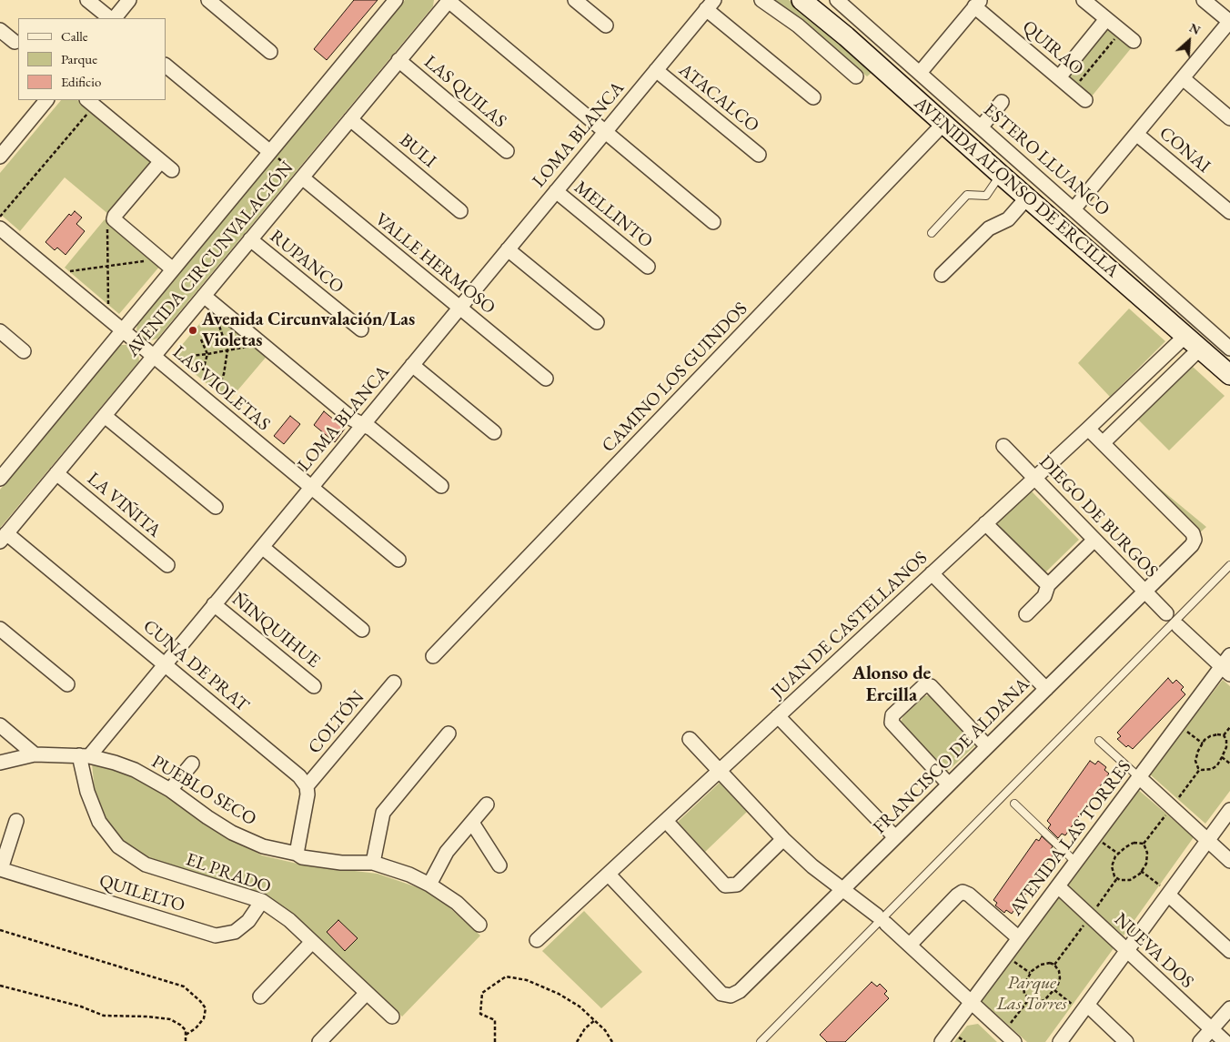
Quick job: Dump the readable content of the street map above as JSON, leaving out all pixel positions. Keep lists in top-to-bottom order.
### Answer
{
  "streets": {
    "main road": ["AVENIDA ALONSO DE ERCILLA"],
    "street": [
      "QUIRAO",
      "LAS QUILAS",
      "ATACALCO",
      "LOMA BLANCA",
      "CONAI",
      "BULI",
      "ESTERO LLUANCO",
      "MELLINTO",
      "AVENIDA CIRCUNVALACIÓN",
      "RUPANCO",
      "VALLE HERMOSO",
      "CAMINO LOS GUINDOS",
      "LAS VIOLETAS",
      "LA VIÑITA",
      "DIEGO DE BURGOS",
      "JUAN DE CASTELLANOS",
      "ÑINQUIHUE",
      "CUNA DE PRAT",
      "COLTÓN",
      "FRANCISCO DE ALDANA",
      "PUEBLO SECO",
      "AVENIDA LAS TORRES",
      "EL PRADO",
      "QUILELTO",
      "NUEVA DOS"
    ]
  },
  "crossings": [
    ["LAS QUILAS", "AVENIDA CIRCUNVALACIÓN"],
    ["ATACALCO", "LOMA BLANCA"],
    ["LOMA BLANCA", "MELLINTO"],
    ["LOMA BLANCA", "VALLE HERMOSO"],
    ["LOMA BLANCA", "LAS VIOLETAS"],
    ["LOMA BLANCA", "ÑINQUIHUE"],
    ["LOMA BLANCA", "CUNA DE PRAT"],
    ["LOMA BLANCA", "PUEBLO SECO"],
    ["LOMA BLANCA", "EL PRADO"],
    ["BULI", "AVENIDA CIRCUNVALACIÓN"],
    ["AVENIDA ALONSO DE ERCILLA", "CAMINO LOS GUINDOS"],
    ["AVENIDA ALONSO DE ERCILLA", "JUAN DE CASTELLANOS"],
    ["AVENIDA CIRCUNVALACIÓN", "RUPANCO"],
    ["AVENIDA CIRCUNVALACIÓN", "VALLE HERMOSO"],
    ["AVENIDA CIRCUNVALACIÓN", "LAS VIOLETAS"],
    ["AVENIDA CIRCUNVALACIÓN", "LA VIÑITA"],
    ["AVENIDA CIRCUNVALACIÓN", "CUNA DE PRAT"],
    ["DIEGO DE BURGOS", "JUAN DE CASTELLANOS"],
    ["DIEGO DE BURGOS", "FRANCISCO DE ALDANA"],
    ["JUAN DE CASTELLANOS", "FRANCISCO DE ALDANA"],
    ["CUNA DE PRAT", "COLTÓN"],
    ["PUEBLO SECO", "EL PRADO"],
    ["AVENIDA LAS TORRES", "NUEVA DOS"],
    ["EL PRADO", "QUILELTO"]
  ],
  "districts": ["Alonso de Ercilla"],
  "parks": ["Parque Las Torres"],
  "places": ["Avenida Circunvalación/Las Violetas"],
  "legend": ["Calle", "Parque", "Edificio"],
  "north": "top right"
}
